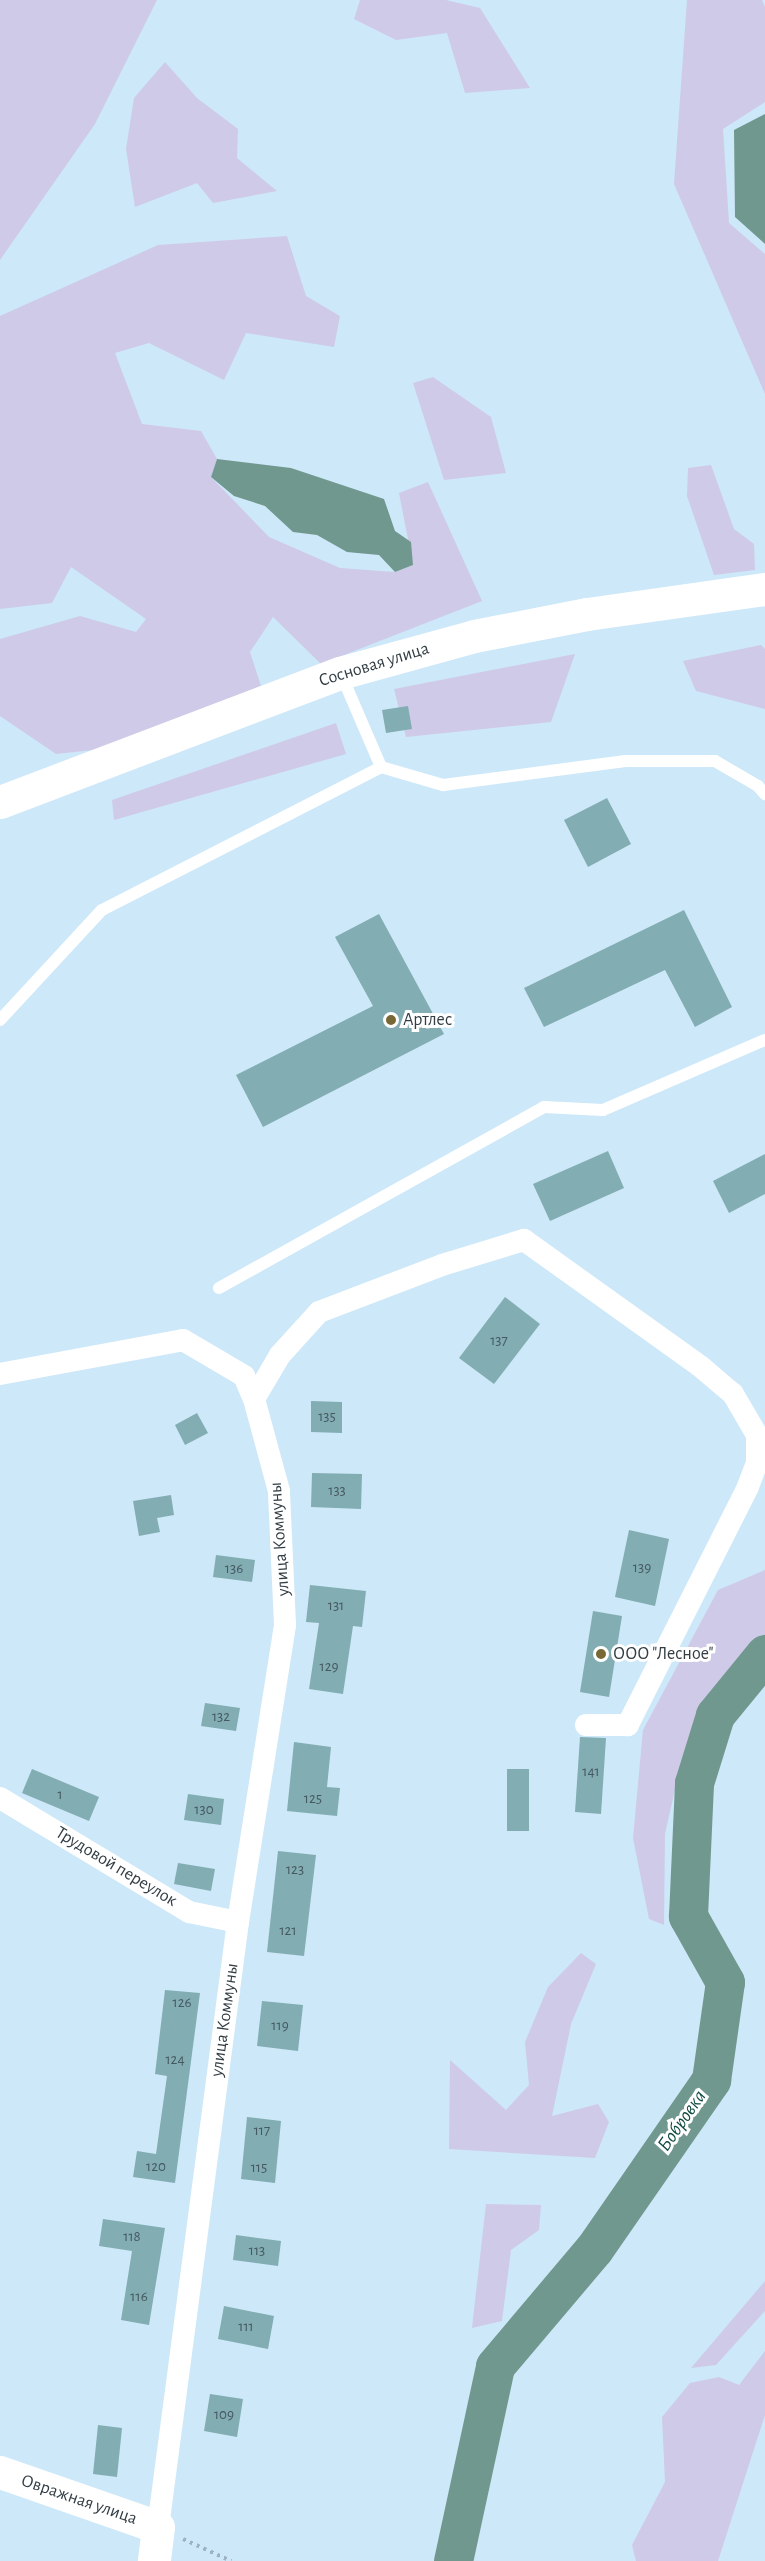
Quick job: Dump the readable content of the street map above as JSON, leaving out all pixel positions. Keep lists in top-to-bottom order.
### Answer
{
  "streets": {
    "street": [
      "Сосновая улица",
      "улица Коммуны",
      "Трудовой переулок",
      "Овражная улица"
    ]
  },
  "crossings": [
    ["улица Коммуны", "Трудовой переулок"],
    ["улица Коммуны", "Овражная улица"]
  ],
  "water": ["Бобровка"],
  "places": ["Артлес", "ООО \"Лесное\""],
  "house_numbers": [
    "137",
    "135",
    "133",
    "139",
    "136",
    "131",
    "129",
    "132",
    "141",
    "1",
    "125",
    "130",
    "123",
    "121",
    "126",
    "119",
    "124",
    "117",
    "120",
    "115",
    "118",
    "113",
    "116",
    "111",
    "109"
  ]
}
